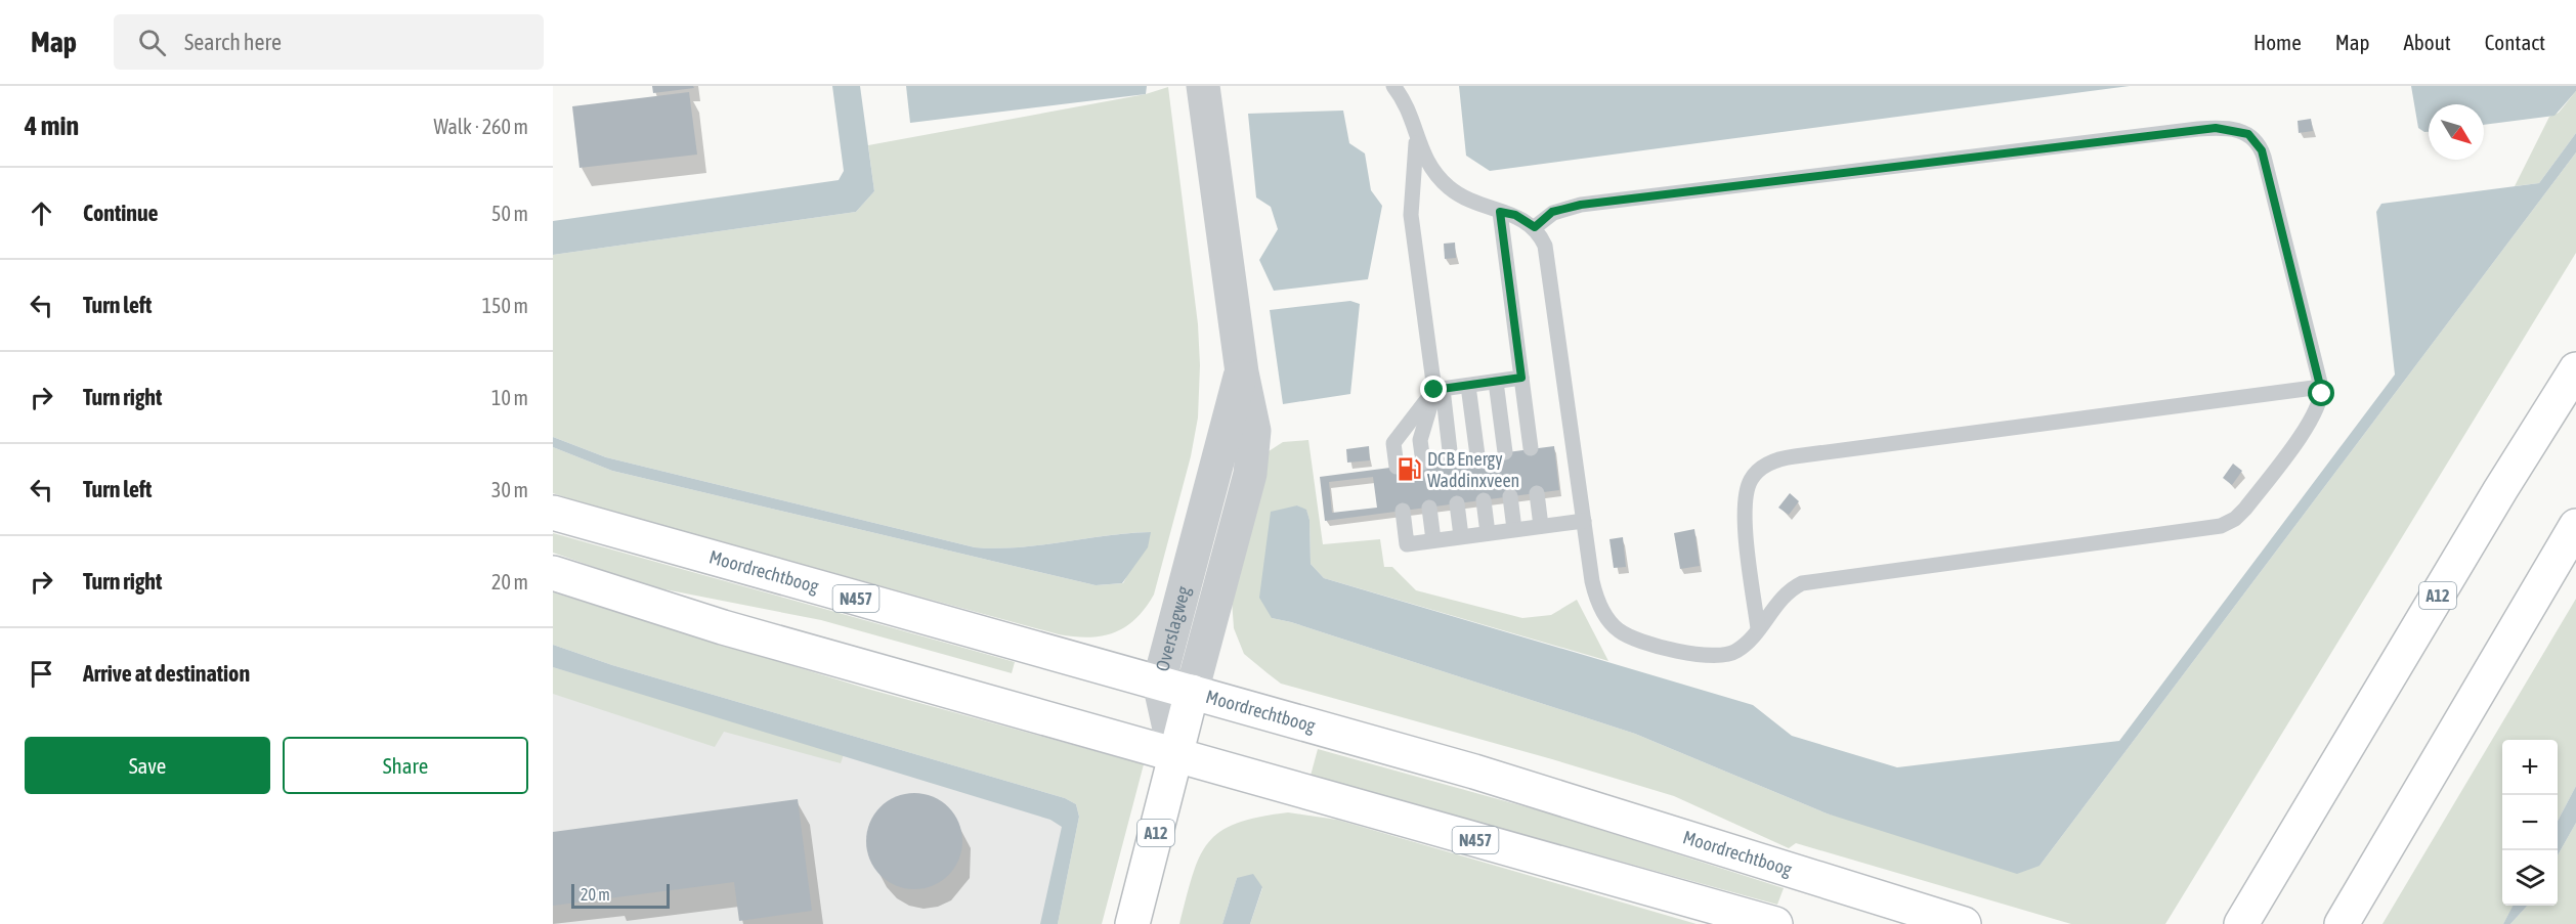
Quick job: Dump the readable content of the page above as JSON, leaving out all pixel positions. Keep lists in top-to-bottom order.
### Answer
{
  "streets": {
    "main road": [
      "Moordrechtboog",
      "A12",
      "N457",
      "Overslagweg"
    ]
  },
  "crossings": [
    ["Moordrechtboog", "Overslagweg"],
    ["A12", "N457"],
    ["A12", "Overslagweg"],
    ["N457", "Overslagweg"]
  ],
  "places": {
    "fuel station": ["DCB Energy Waddinxveen"]
  },
  "scale_bar": "20 m",
  "north": "bottom right",
  "page": {
    "header": "Map",
    "search": "Search here",
    "nav": [
      "Home",
      "Map",
      "About",
      "Contact"
    ],
    "heading": ["4 min", "Walk · 260 m"],
    "list": [
      ["Continue", "50 m"],
      ["Turn left", "150 m"],
      ["Turn right", "10 m"],
      ["Turn left", "30 m"],
      ["Turn right", "20 m"],
      "Arrive at destination"
    ],
    "buttons": ["Save", "Share"],
    "map_buttons": ["+", "−"],
    "scale": "20 m"
  }
}
